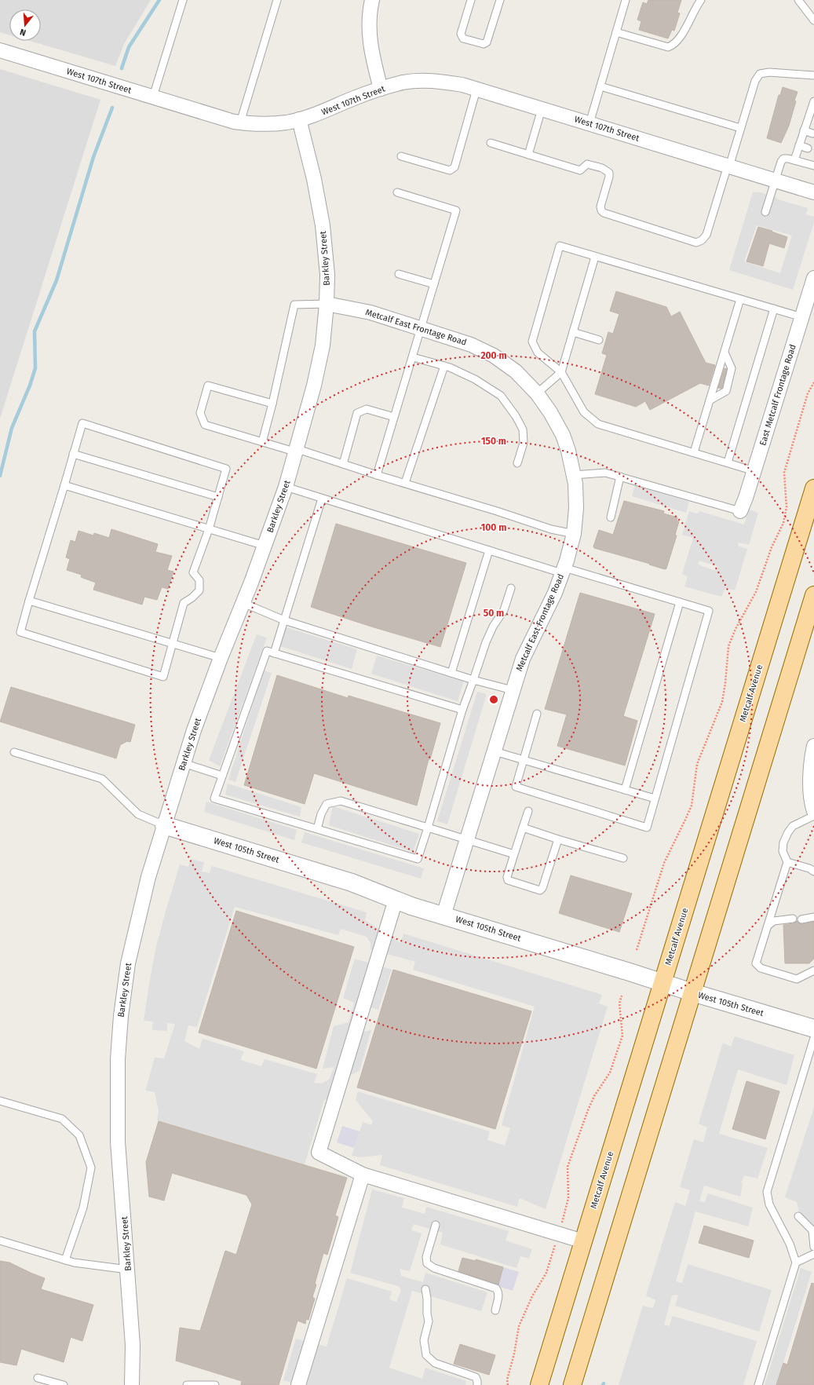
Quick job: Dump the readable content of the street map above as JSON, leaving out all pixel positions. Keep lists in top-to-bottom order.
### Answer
{
  "streets": {
    "main road": ["Metcalf Avenue"],
    "street": [
      "West 107th Street",
      "Barkley Street",
      "Metcalf East Frontage Road",
      "East Metcalf Frontage Road",
      "West 105th Street"
    ]
  },
  "crossings": [
    ["West 107th Street", "Barkley Street"],
    ["Barkley Street", "Metcalf East Frontage Road"],
    ["Barkley Street", "West 105th Street"],
    ["Metcalf East Frontage Road", "West 105th Street"],
    ["Metcalf Avenue", "West 105th Street"]
  ],
  "north": "bottom",
  "rings": [
    "200 m",
    "150 m",
    "100 m",
    "50 m"
  ]
}
